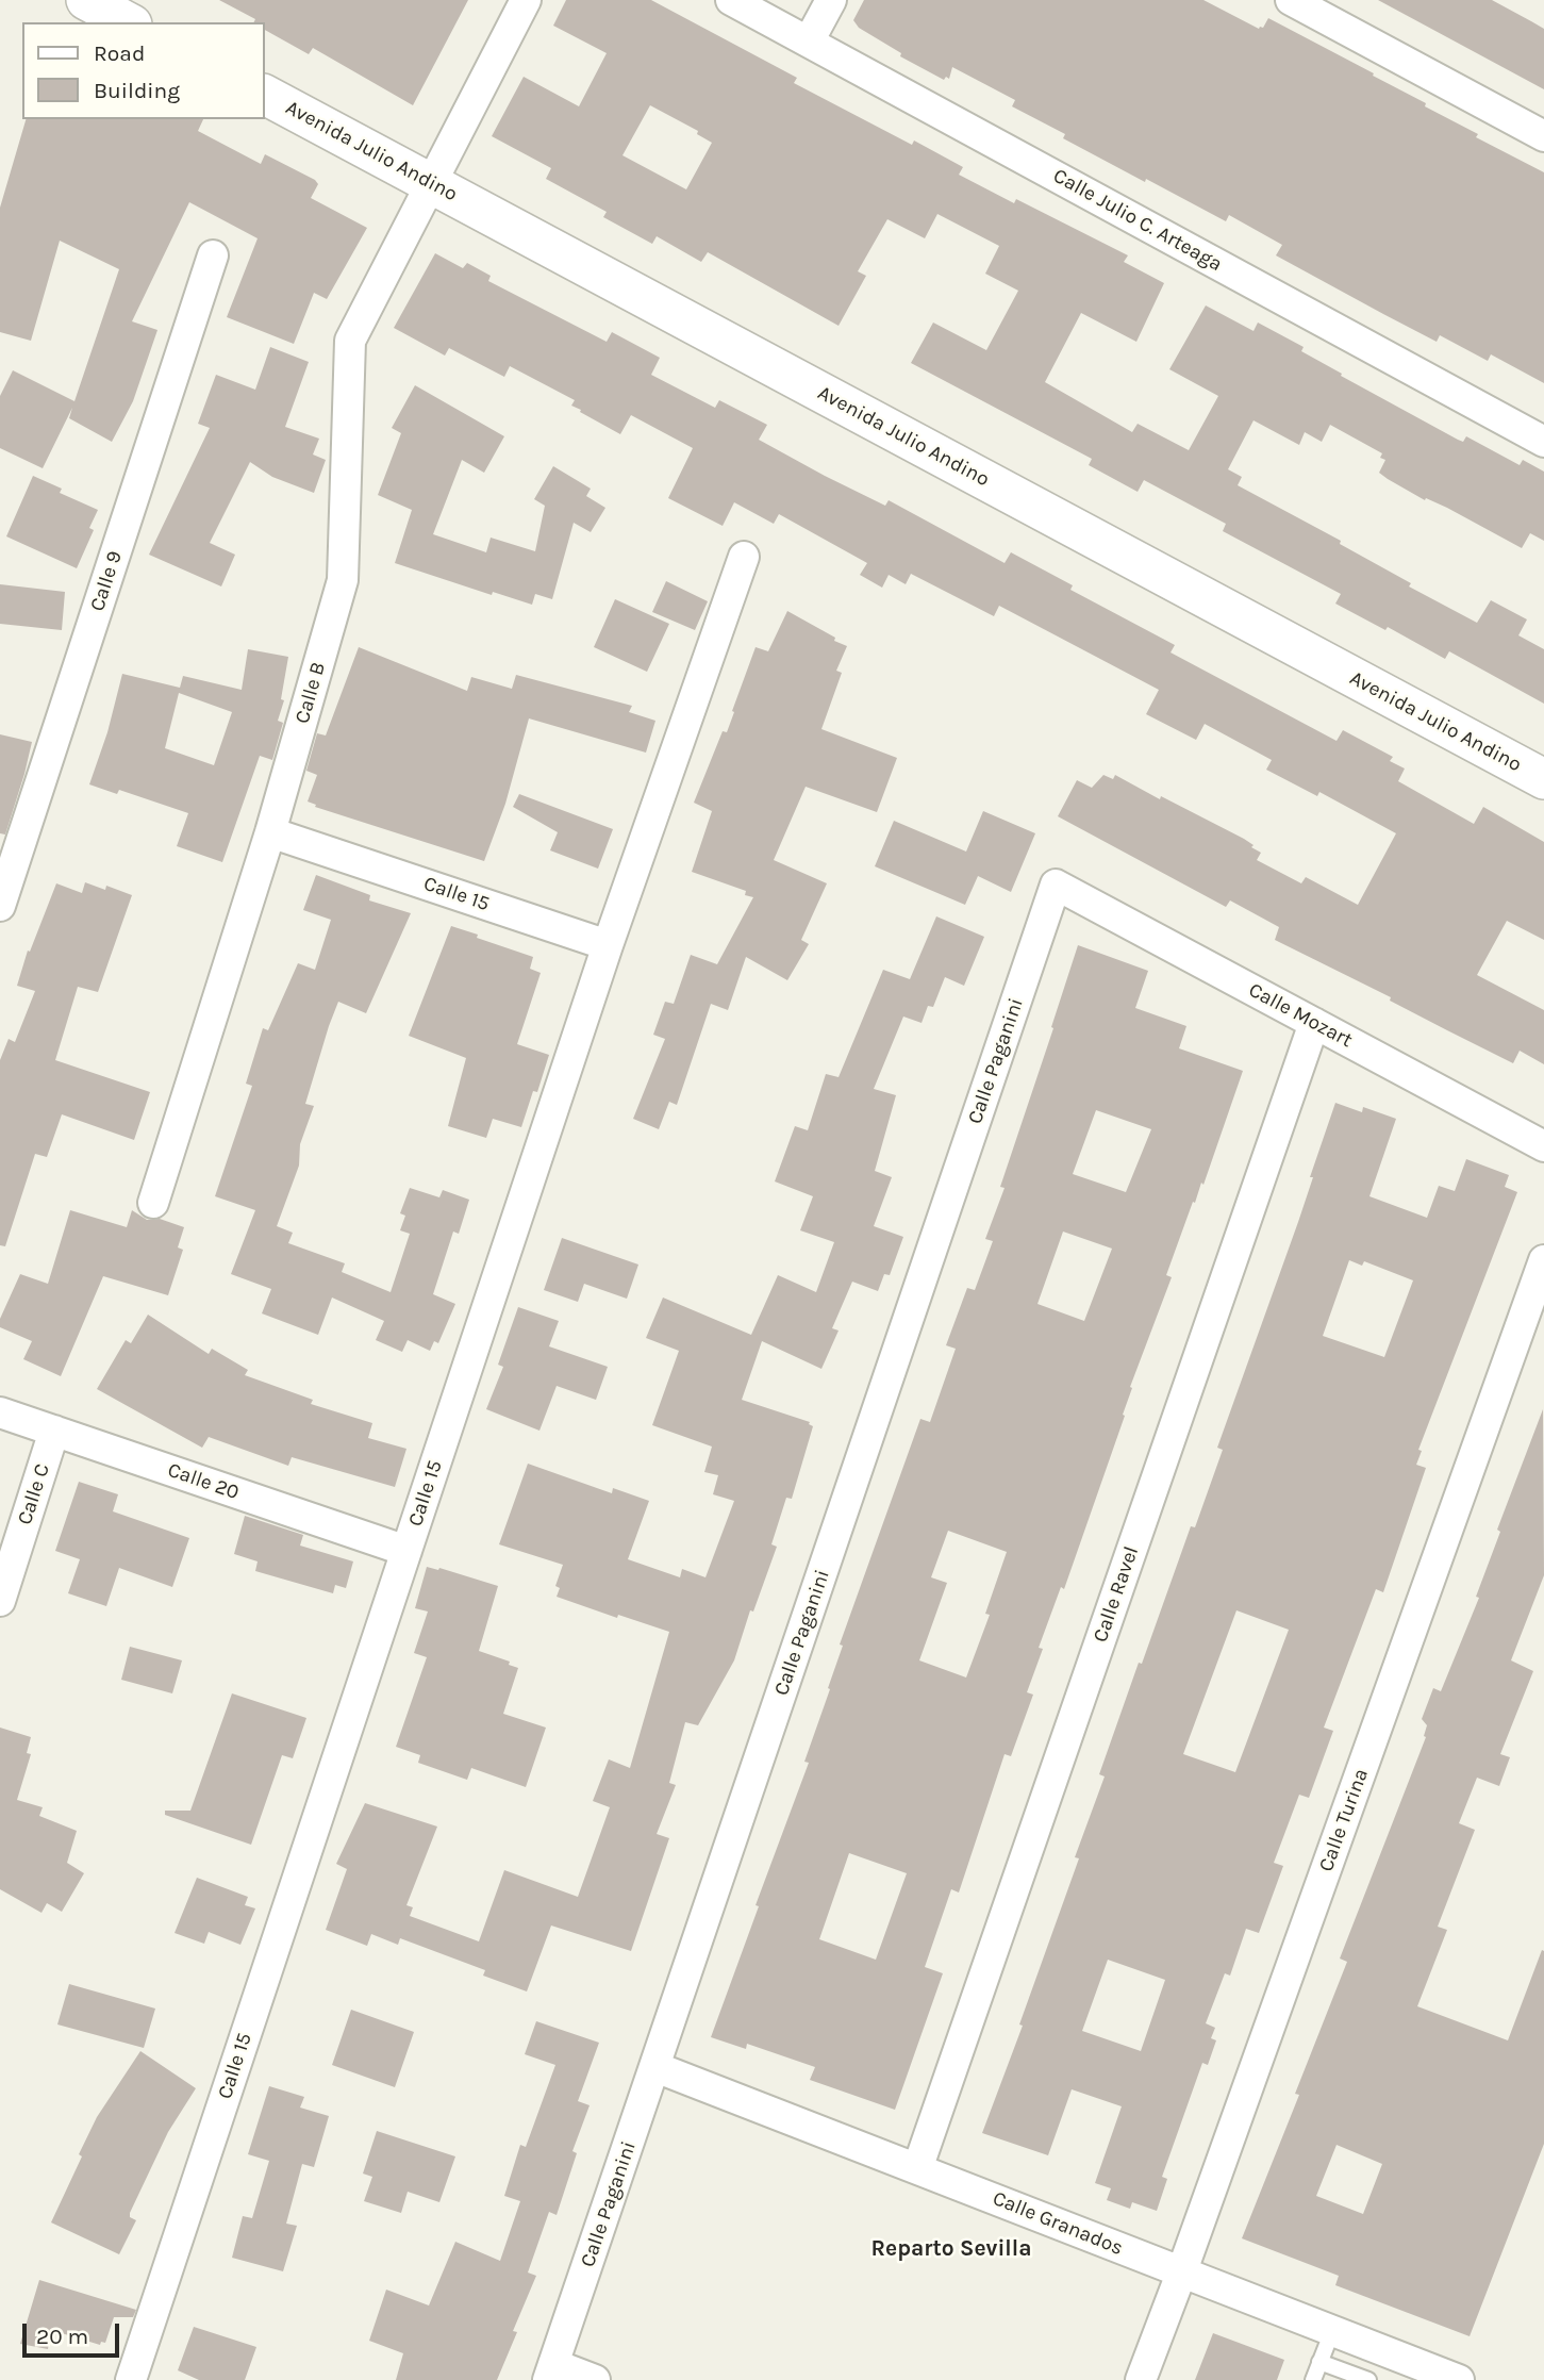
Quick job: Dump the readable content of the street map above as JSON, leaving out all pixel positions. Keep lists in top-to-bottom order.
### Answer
{
  "streets": {
    "street": [
      "Avenida Julio Andino",
      "Calle Julio C. Arteaga",
      "Calle 9",
      "Calle B",
      "Calle 15",
      "Calle Mozart",
      "Calle Paganini",
      "Calle 20",
      "Calle C",
      "Calle Ravel",
      "Calle Turina",
      "Calle Granados"
    ]
  },
  "crossings": [
    ["Avenida Julio Andino", "Calle B"],
    ["Calle B", "Calle 15"],
    ["Calle 15", "Calle 20"],
    ["Calle Mozart", "Calle Paganini"],
    ["Calle Mozart", "Calle Ravel"],
    ["Calle Paganini", "Calle Granados"],
    ["Calle 20", "Calle C"],
    ["Calle Ravel", "Calle Granados"],
    ["Calle Turina", "Calle Granados"]
  ],
  "districts": ["Reparto Sevilla"],
  "legend": ["Road", "Building"],
  "scale_bar": "20 m"
}
